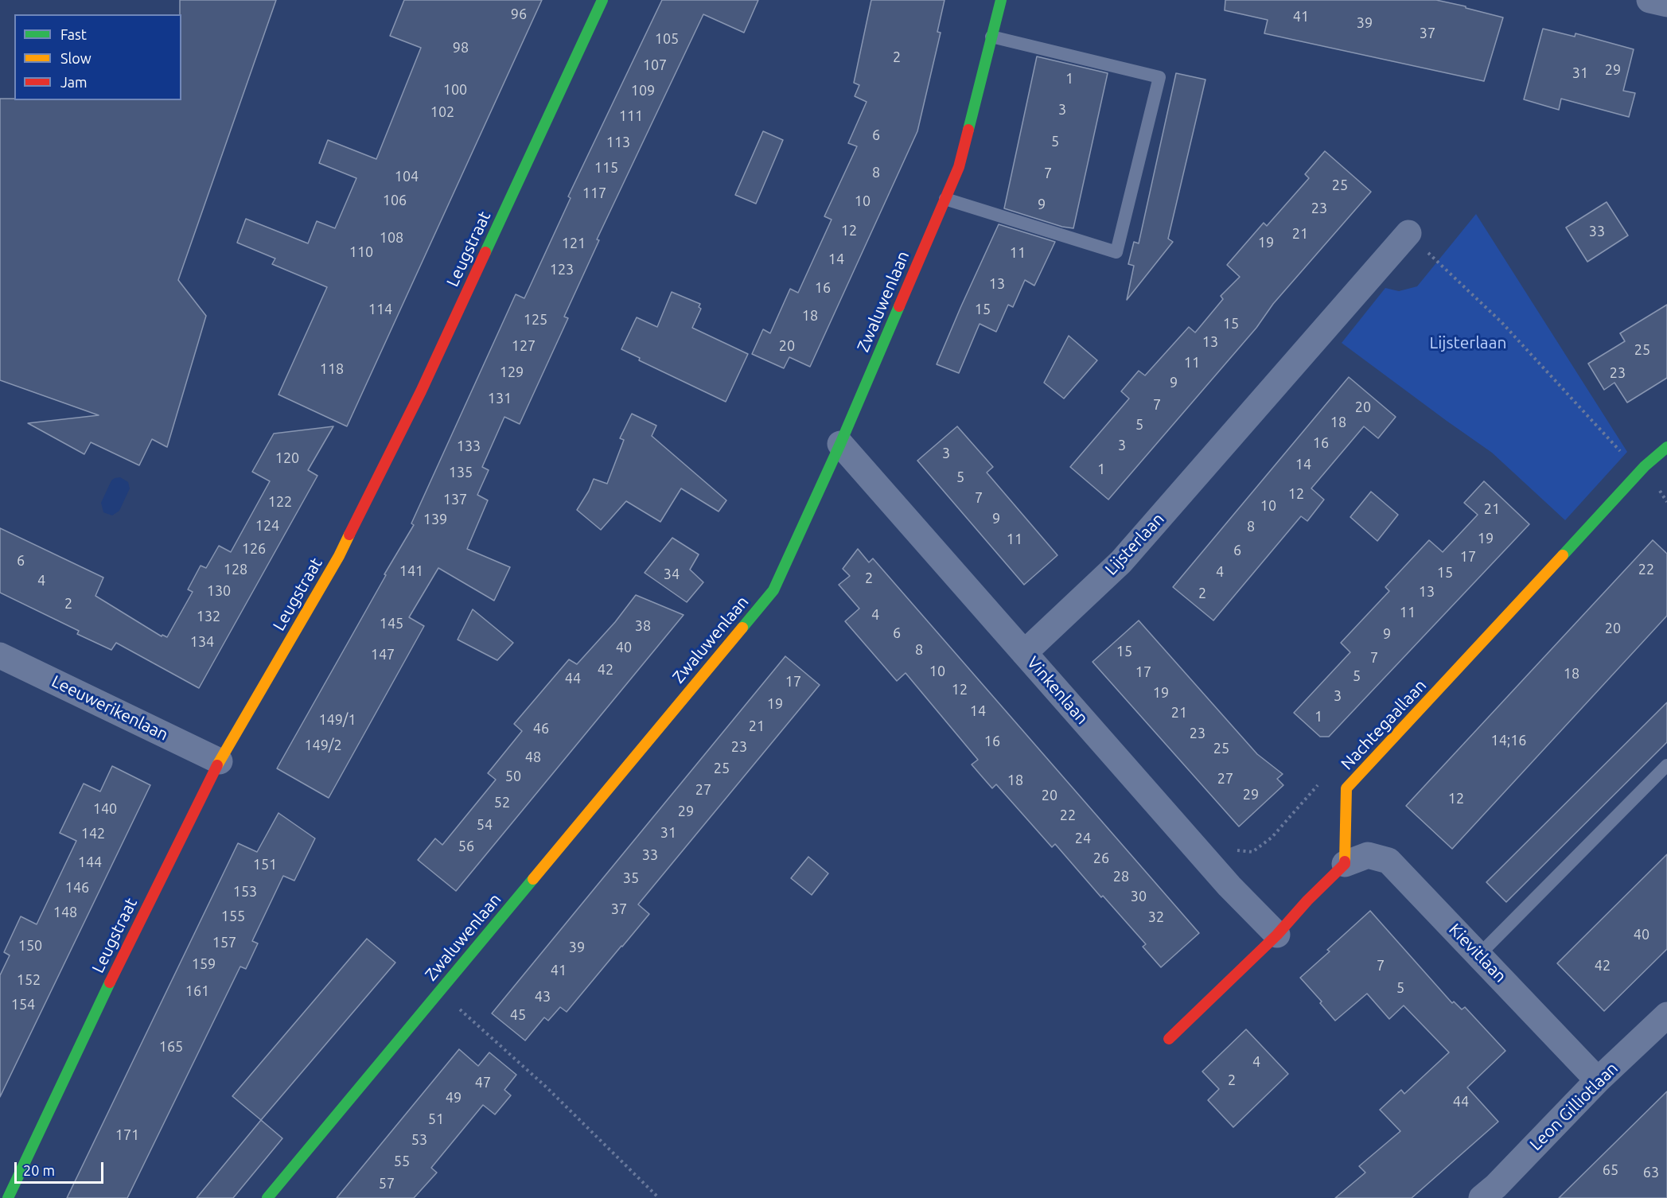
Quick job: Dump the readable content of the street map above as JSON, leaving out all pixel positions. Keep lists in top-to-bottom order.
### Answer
{
  "streets": {
    "street": [
      "Leugstraat",
      "Zwaluwenlaan",
      "Lijsterlaan",
      "Vinkenlaan",
      "Leeuwerikenlaan",
      "Nachtegaallaan",
      "Kievitlaan",
      "Leon Gilliotlaan"
    ]
  },
  "crossings": [
    ["Leugstraat", "Leeuwerikenlaan"],
    ["Zwaluwenlaan", "Vinkenlaan"],
    ["Lijsterlaan", "Vinkenlaan"],
    ["Nachtegaallaan", "Kievitlaan"],
    ["Kievitlaan", "Leon Gilliotlaan"]
  ],
  "parks": ["Lijsterlaan"],
  "house_numbers": [
    "96",
    "41",
    "39",
    "37",
    "105",
    "98",
    "2",
    "107",
    "29",
    "31",
    "1",
    "100",
    "109",
    "3",
    "102",
    "111",
    "6",
    "5",
    "113",
    "115",
    "8",
    "7",
    "104",
    "25",
    "117",
    "106",
    "10",
    "9",
    "23",
    "12",
    "33",
    "21",
    "108",
    "19",
    "121",
    "110",
    "11",
    "14",
    "123",
    "13",
    "16",
    "114",
    "15",
    "18",
    "125",
    "15",
    "13",
    "127",
    "20",
    "25",
    "11",
    "118",
    "129",
    "23",
    "9",
    "131",
    "7",
    "20",
    "18",
    "5",
    "16",
    "3",
    "133",
    "3",
    "120",
    "14",
    "1",
    "135",
    "5",
    "12",
    "7",
    "137",
    "122",
    "10",
    "21",
    "9",
    "139",
    "124",
    "8",
    "19",
    "11",
    "126",
    "6",
    "17",
    "6",
    "128",
    "22",
    "141",
    "4",
    "15",
    "34",
    "2",
    "4",
    "130",
    "13",
    "2",
    "2",
    "11",
    "4",
    "132",
    "145",
    "38",
    "20",
    "6",
    "9",
    "134",
    "40",
    "8",
    "15",
    "147",
    "7",
    "42",
    "10",
    "17",
    "18",
    "5",
    "44",
    "17",
    "12",
    "19",
    "3",
    "19",
    "14",
    "21",
    "1",
    "149/1",
    "21",
    "46",
    "23",
    "14;16",
    "16",
    "149/2",
    "23",
    "25",
    "48",
    "25",
    "50",
    "27",
    "18",
    "27",
    "29",
    "20",
    "12",
    "52",
    "140",
    "29",
    "22",
    "54",
    "31",
    "142",
    "24",
    "56",
    "33",
    "26",
    "144",
    "151",
    "28",
    "35",
    "146",
    "153",
    "30",
    "37",
    "148",
    "155",
    "32",
    "40",
    "157",
    "150",
    "39",
    "159",
    "7",
    "42",
    "41",
    "152",
    "5",
    "161",
    "43",
    "154",
    "45",
    "165",
    "4",
    "2",
    "47",
    "49",
    "44",
    "51",
    "171",
    "53",
    "55",
    "65",
    "63",
    "57"
  ],
  "legend": ["Fast", "Slow", "Jam"],
  "scale_bar": "20 m"
}
